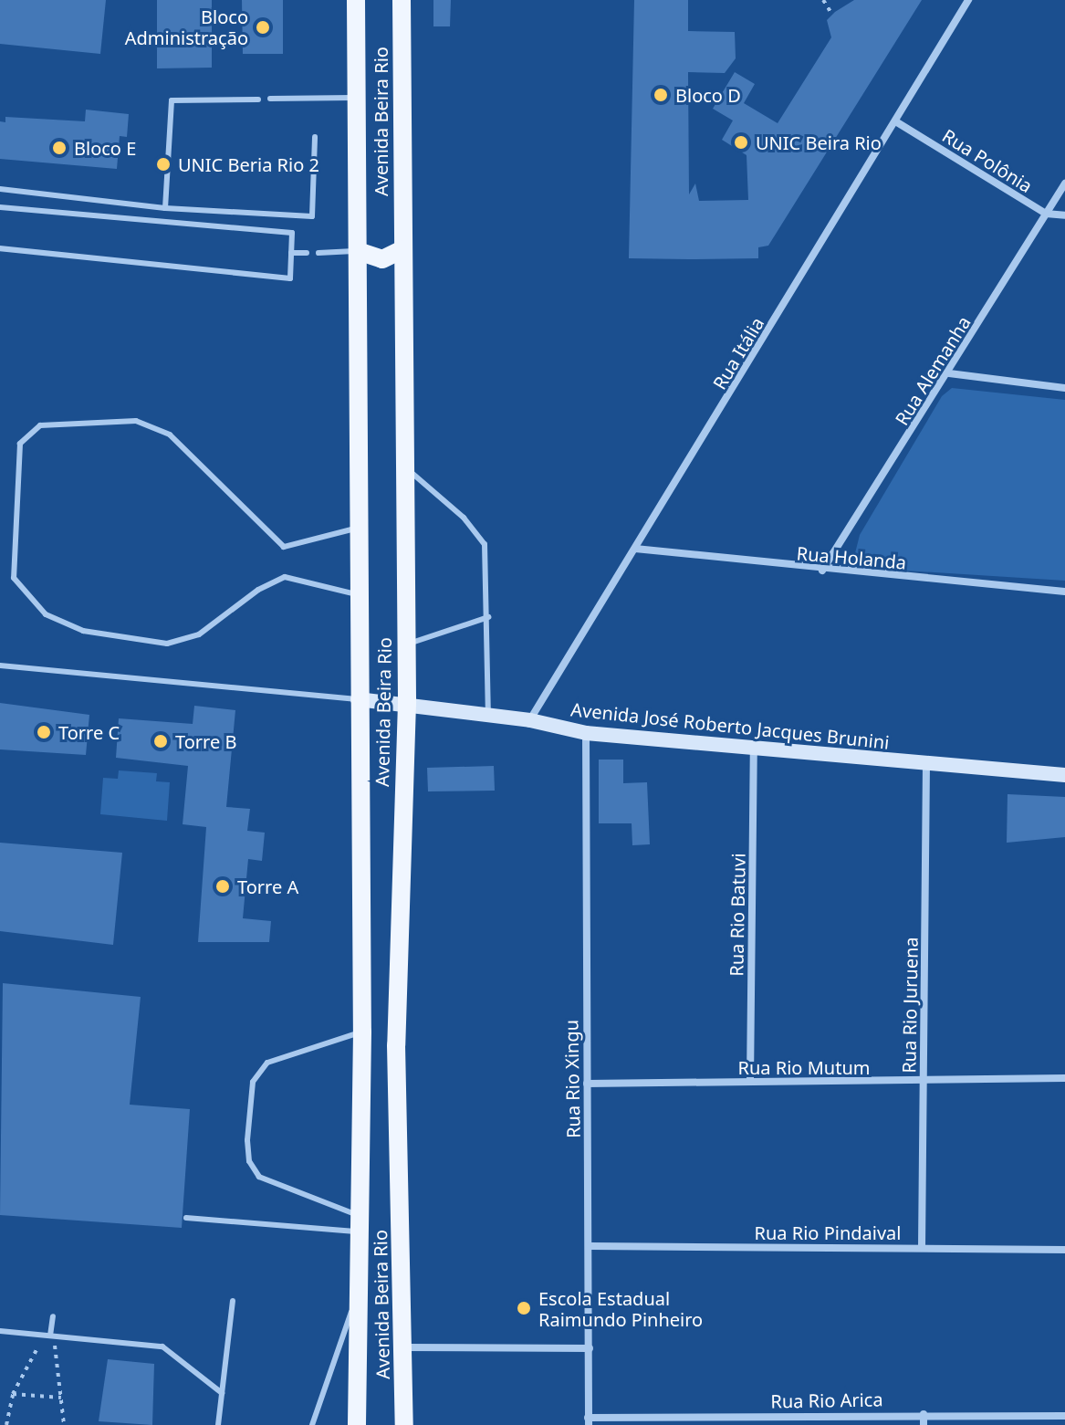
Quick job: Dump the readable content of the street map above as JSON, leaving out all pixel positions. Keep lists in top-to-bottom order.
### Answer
{
  "streets": {
    "main road": ["Avenida Beira Rio", "Avenida José Roberto Jacques Brunini"],
    "street": [
      "Rua Polônia",
      "Rua Itália",
      "Rua Alemanha",
      "Rua Holanda",
      "Rua Rio Batuvi",
      "Rua Rio Juruena",
      "Rua Rio Mutum",
      "Rua Rio Xingu",
      "Rua Rio Pindaival",
      "Rua Rio Arica"
    ]
  },
  "crossings": [
    ["Avenida Beira Rio", "Avenida José Roberto Jacques Brunini"],
    ["Rua Polônia", "Rua Itália"],
    ["Rua Polônia", "Rua Alemanha"],
    ["Rua Itália", "Rua Holanda"],
    ["Rua Itália", "Avenida José Roberto Jacques Brunini"],
    ["Rua Alemanha", "Rua Holanda"],
    ["Avenida José Roberto Jacques Brunini", "Rua Rio Batuvi"],
    ["Avenida José Roberto Jacques Brunini", "Rua Rio Juruena"],
    ["Avenida José Roberto Jacques Brunini", "Rua Rio Xingu"],
    ["Rua Rio Batuvi", "Rua Rio Mutum"],
    ["Rua Rio Juruena", "Rua Rio Mutum"],
    ["Rua Rio Juruena", "Rua Rio Pindaival"],
    ["Rua Rio Mutum", "Rua Rio Xingu"],
    ["Rua Rio Xingu", "Rua Rio Pindaival"],
    ["Rua Rio Xingu", "Rua Rio Arica"]
  ],
  "places": [
    "Bloco Administração",
    "Bloco D",
    "UNIC Beira Rio",
    "Bloco E",
    "UNIC Beria Rio 2",
    "Torre C",
    "Torre B",
    "Torre A",
    "Escola Estadual Raimundo Pinheiro"
  ]
}
